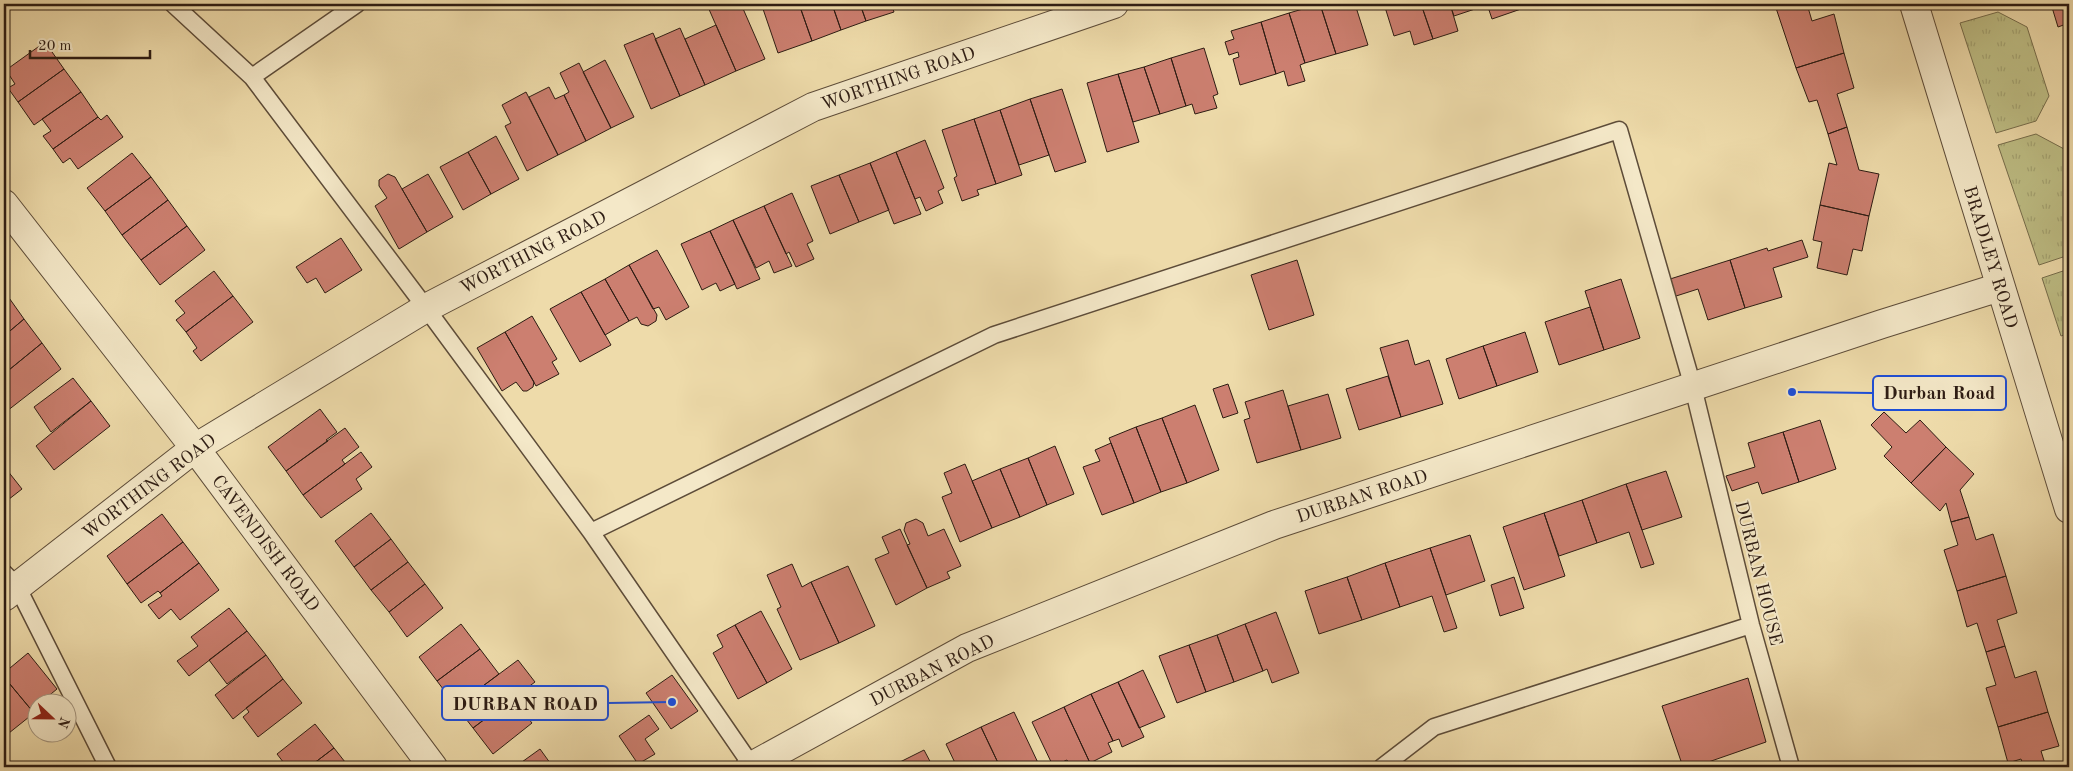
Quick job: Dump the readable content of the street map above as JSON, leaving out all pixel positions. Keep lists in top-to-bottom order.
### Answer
{
  "streets": {
    "street": [
      "WORTHING ROAD",
      "BRADLEY ROAD",
      "DURBAN ROAD",
      "CAVENDISH ROAD"
    ],
    "lane": ["DURBAN HOUSE"]
  },
  "crossings": [
    ["WORTHING ROAD", "CAVENDISH ROAD"],
    ["BRADLEY ROAD", "DURBAN ROAD"],
    ["DURBAN ROAD", "DURBAN HOUSE"]
  ],
  "places": ["Durban Road", "DURBAN ROAD"],
  "scale_bar": "20 m",
  "north": "right"
}
